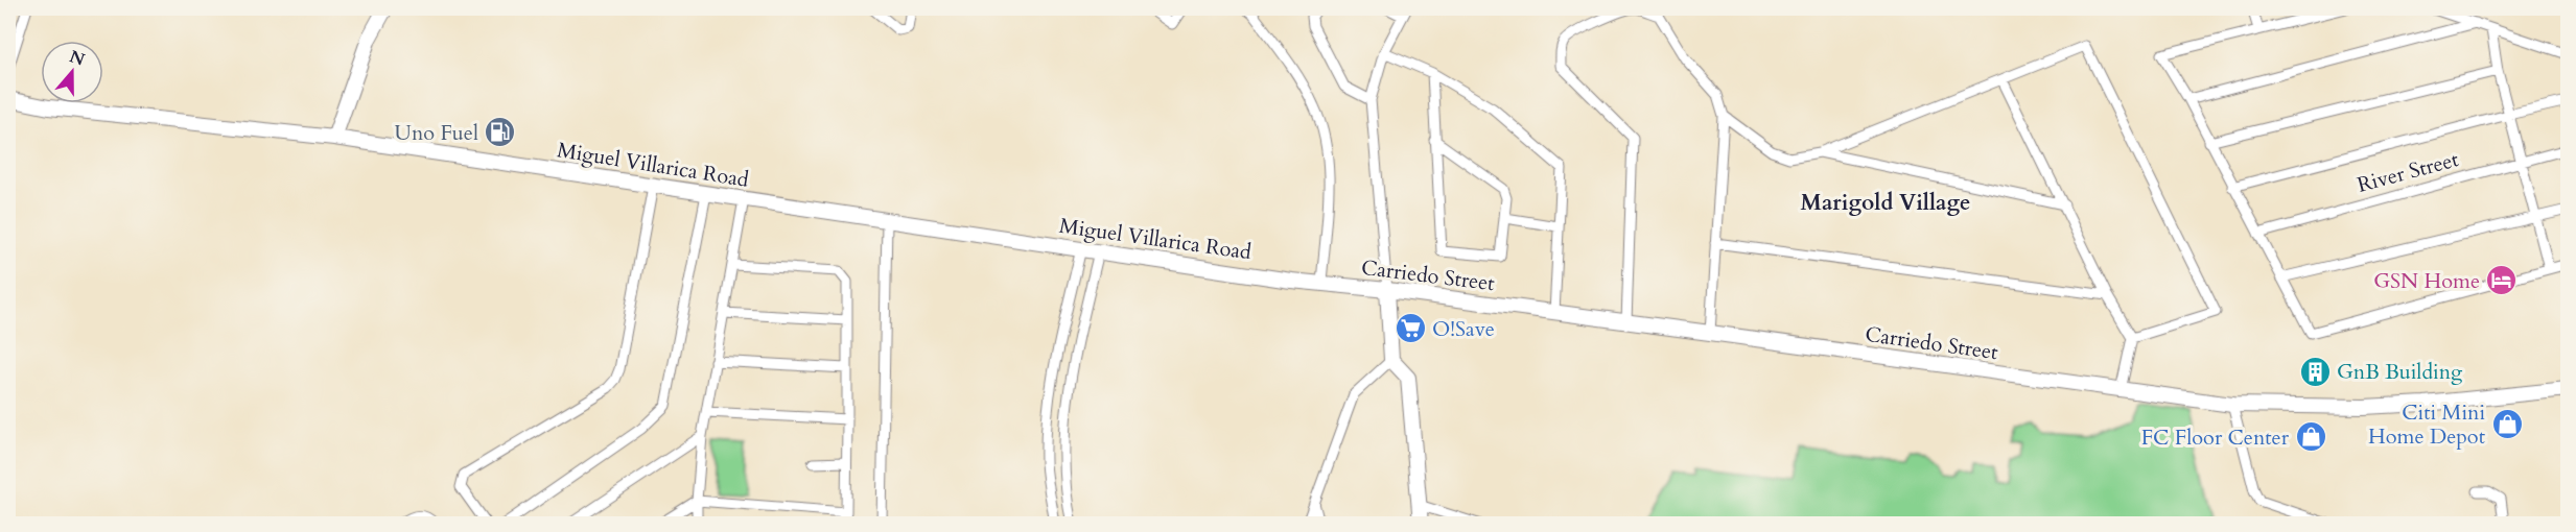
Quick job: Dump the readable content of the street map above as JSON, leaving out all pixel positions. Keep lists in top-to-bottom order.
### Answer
{
  "streets": {
    "main road": ["Miguel Villarica Road", "Carriedo Street"],
    "street": ["River Street"]
  },
  "crossings": [
    ["Miguel Villarica Road", "Carriedo Street"]
  ],
  "districts": ["Marigold Village"],
  "places": {
    "fuel station": ["Uno Fuel"],
    "hotel": ["GSN Home"],
    "supermarket": ["O!Save"],
    "building": ["GnB Building"],
    "shop": ["Citi Mini Home Depot", "FC Floor Center"]
  },
  "north": "top"
}
